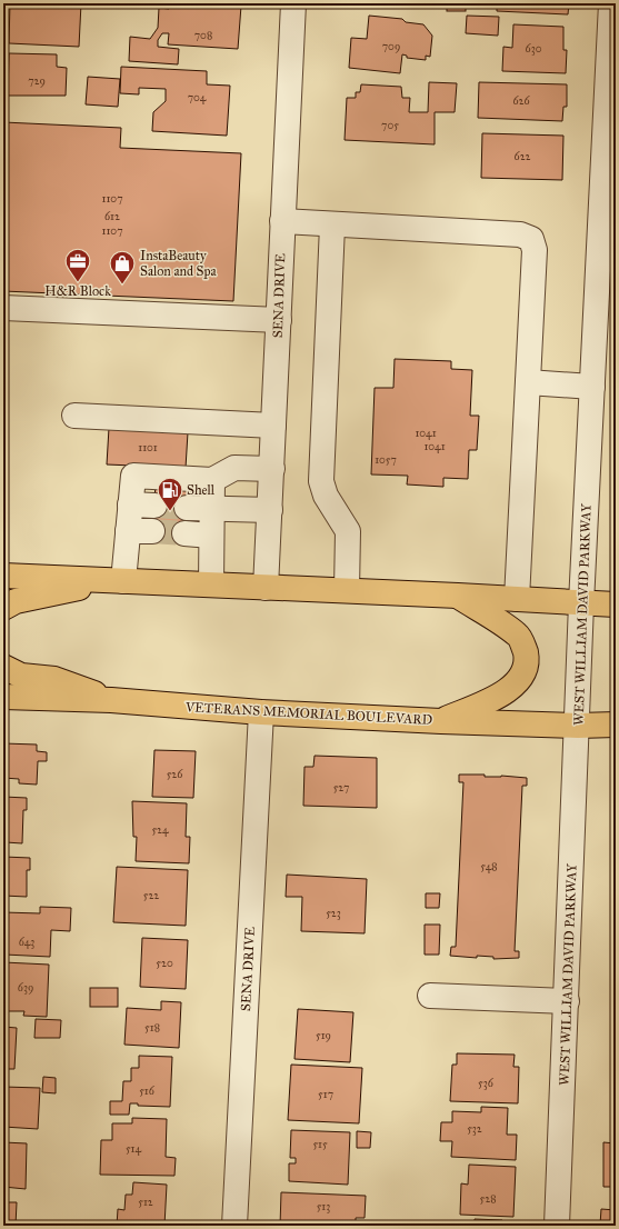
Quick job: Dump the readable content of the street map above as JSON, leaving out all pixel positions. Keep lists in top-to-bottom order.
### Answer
{
  "streets": {
    "main road": ["VETERANS MEMORIAL BOULEVARD"],
    "street": ["SENA DRIVE", "WEST WILLIAM DAVID PARKWAY"]
  },
  "crossings": [
    ["SENA DRIVE", "VETERANS MEMORIAL BOULEVARD"],
    ["WEST WILLIAM DAVID PARKWAY", "VETERANS MEMORIAL BOULEVARD"]
  ],
  "places": {
    "office": ["H&R Block"],
    "shop": ["InstaBeauty Salon and Spa"],
    "fuel station": ["Shell"]
  },
  "house_numbers": [
    "708",
    "709",
    "630",
    "729",
    "704",
    "626",
    "705",
    "622",
    "1107",
    "612",
    "1107",
    "1041",
    "1041",
    "1101",
    "1057",
    "526",
    "527",
    "524",
    "548",
    "522",
    "523",
    "643",
    "520",
    "639",
    "518",
    "519",
    "536",
    "516",
    "517",
    "532",
    "515",
    "514",
    "528",
    "512",
    "513"
  ]
}
